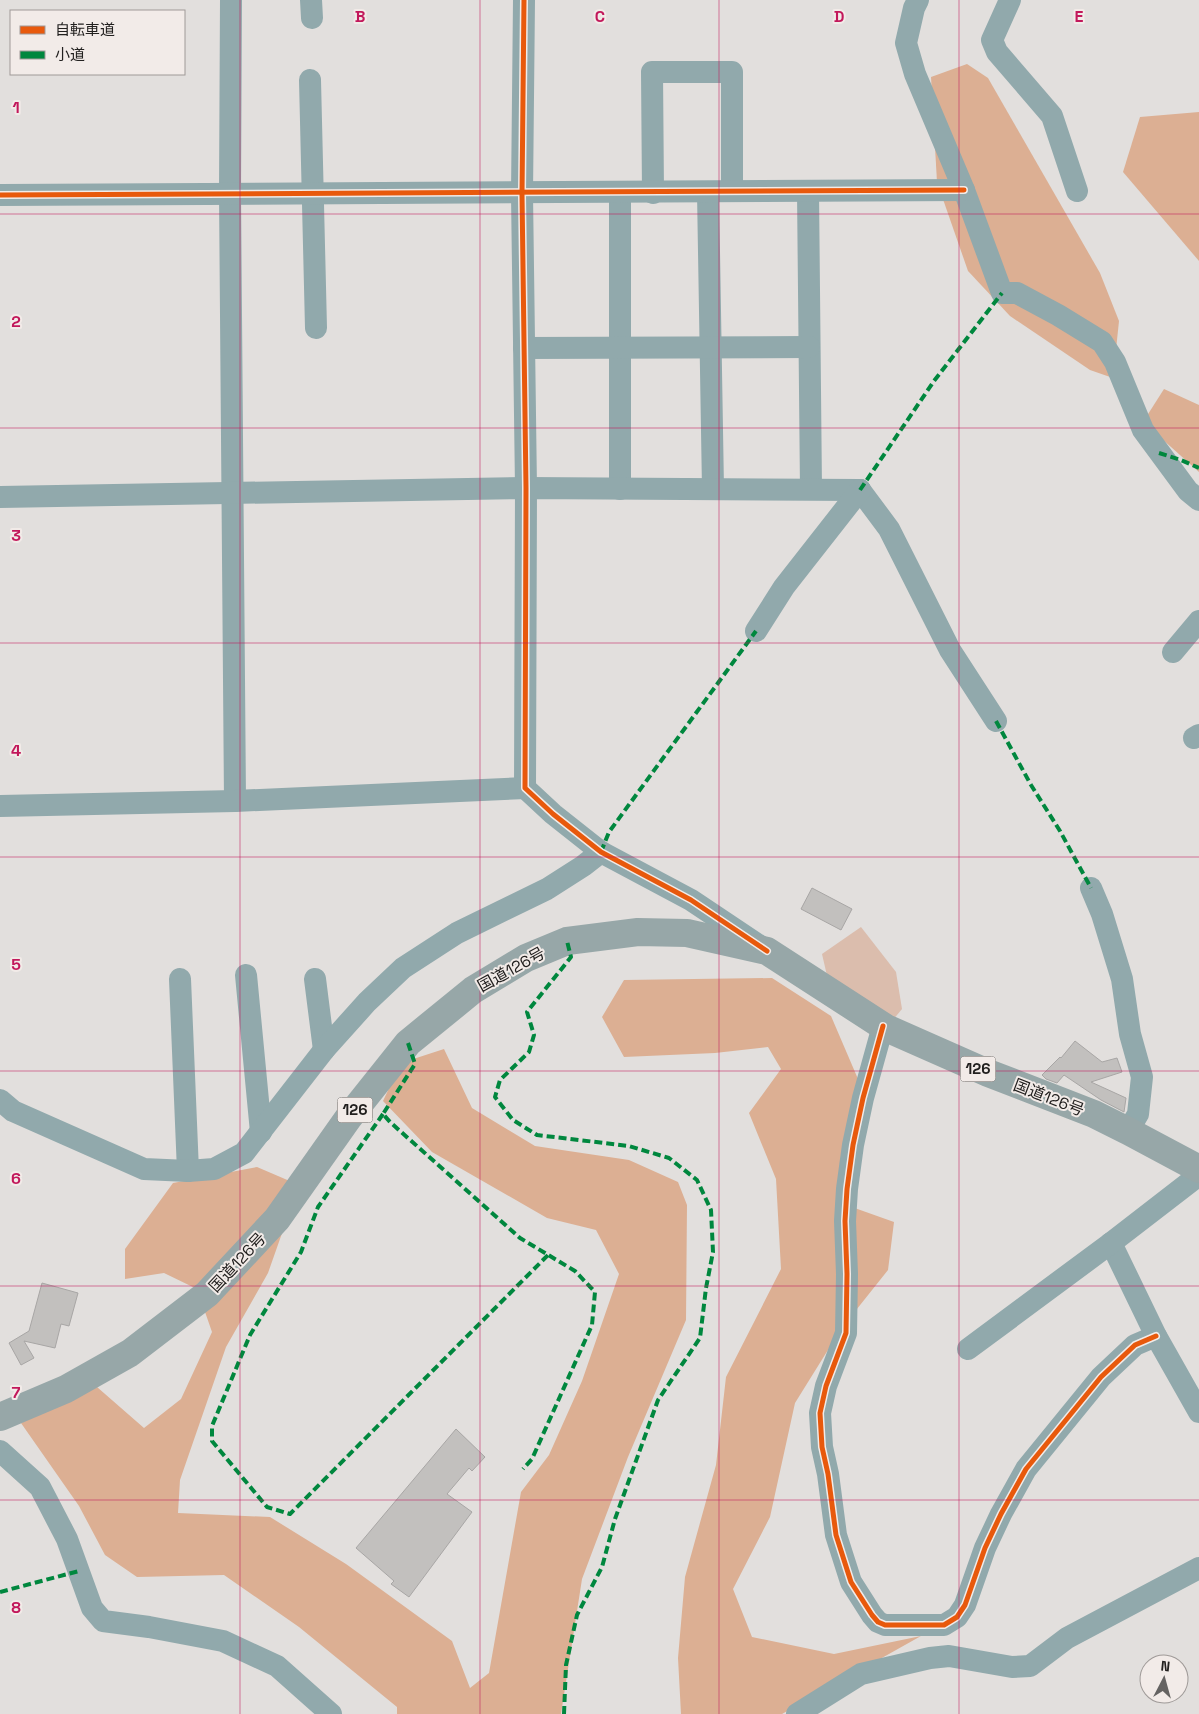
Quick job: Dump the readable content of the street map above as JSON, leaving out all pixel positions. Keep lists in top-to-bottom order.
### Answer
{
  "streets": {
    "highway": ["国道126号", "126"]
  },
  "legend": ["自転車道", "小道"],
  "north": "top",
  "grid": {
    "columns": [
      "B",
      "C",
      "D",
      "E"
    ],
    "rows": [
      "1",
      "2",
      "3",
      "4",
      "5",
      "6",
      "7",
      "8"
    ]
  }
}
